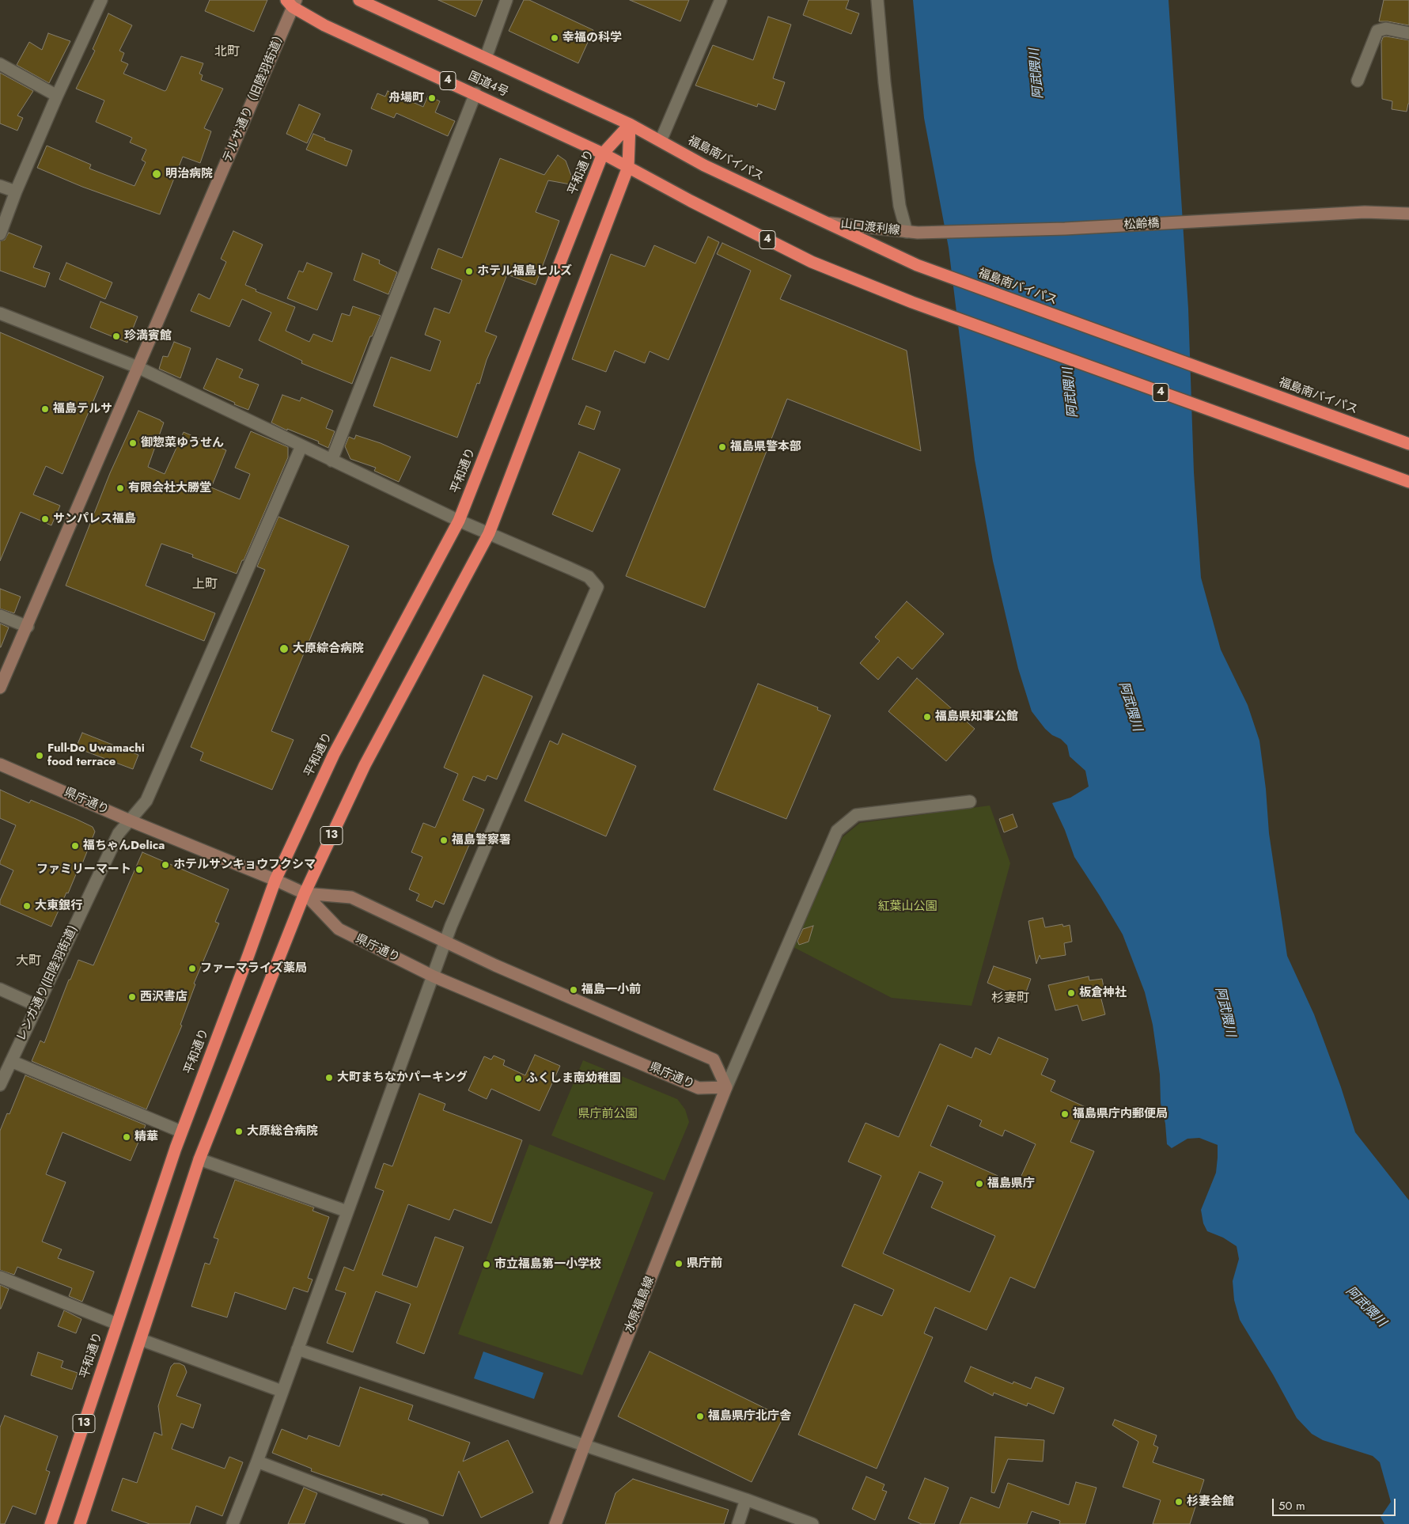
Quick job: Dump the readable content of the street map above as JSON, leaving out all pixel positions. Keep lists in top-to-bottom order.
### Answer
{
  "streets": {
    "highway": [
      "4",
      "国道4号",
      "福島南バイパス",
      "平和通り",
      "13"
    ],
    "main road": [
      "テルサ通り（旧陸羽街道）",
      "松齢橋",
      "山口渡利線",
      "県庁通り",
      "水原福島線"
    ],
    "street": ["レンガ通り(旧陸羽街道)"]
  },
  "crossings": [
    ["4", "国道4号"],
    ["4", "13"],
    ["国道4号", "テルサ通り（旧陸羽街道）"],
    ["国道4号", "福島南バイパス"],
    ["国道4号", "平和通り"],
    ["国道4号", "13"],
    ["福島南バイパス", "平和通り"],
    ["福島南バイパス", "山口渡利線"],
    ["福島南バイパス", "13"],
    ["平和通り", "県庁通り"],
    ["平和通り", "13"],
    ["松齢橋", "山口渡利線"],
    ["県庁通り", "13"],
    ["県庁通り", "レンガ通り(旧陸羽街道)"],
    ["県庁通り", "水原福島線"]
  ],
  "districts": [
    "北町",
    "上町",
    "大町",
    "杉妻町"
  ],
  "water": ["阿武隈川"],
  "parks": ["紅葉山公園", "県庁前公園"],
  "places": [
    "幸福の科学",
    "舟場町",
    "明治病院",
    "ホテル福島ヒルズ",
    "珍満賓館",
    "福島テルサ",
    "御惣菜ゆうせん",
    "福島県警本部",
    "有限会社大勝堂",
    "サンパレス福島",
    "大原綜合病院",
    "福島県知事公館",
    "Full-Do Uwamachi food terrace",
    "福島警察署",
    "福ちゃんDelica",
    "ホテルサンキョウフクシマ",
    "ファミリーマート",
    "大東銀行",
    "ファーマライズ薬局",
    "福島一小前",
    "板倉神社",
    "西沢書店",
    "大町まちなかパーキング",
    "ふくしま南幼稚園",
    "福島県庁内郵便局",
    "大原総合病院",
    "精華",
    "福島県庁",
    "県庁前",
    "市立福島第一小学校",
    "福島県庁北庁舎",
    "杉妻会館"
  ],
  "scale_bar": "50 m"
}
